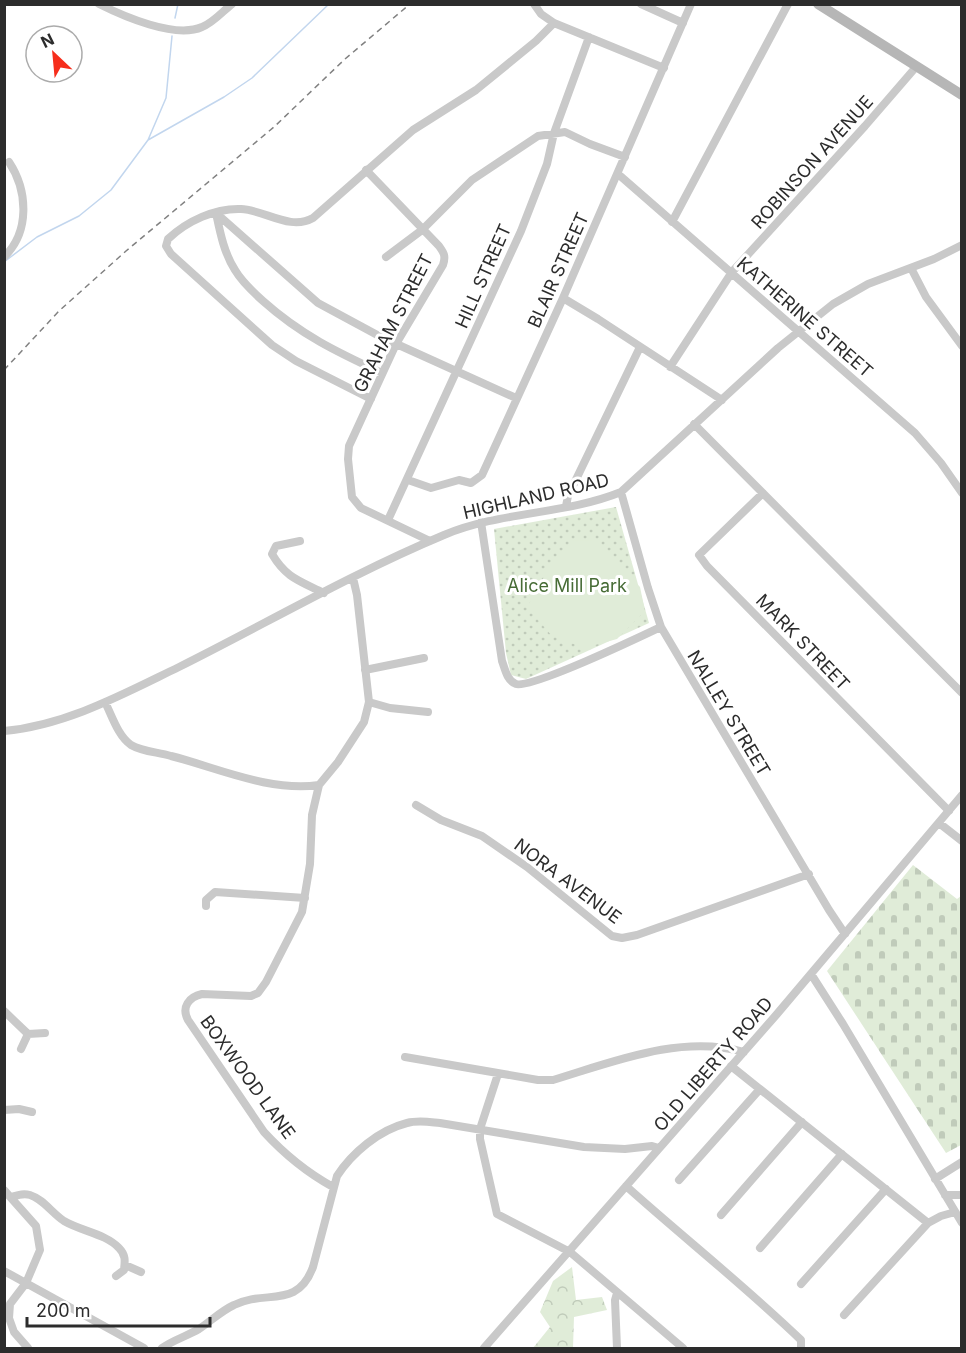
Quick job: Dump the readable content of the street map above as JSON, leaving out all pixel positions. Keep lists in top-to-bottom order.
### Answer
{
  "streets": {
    "street": [
      "ROBINSON AVENUE",
      "BLAIR STREET",
      "HILL STREET",
      "KATHERINE STREET",
      "GRAHAM STREET",
      "HIGHLAND ROAD",
      "MARK STREET",
      "NALLEY STREET",
      "NORA AVENUE",
      "OLD LIBERTY ROAD",
      "BOXWOOD LANE"
    ]
  },
  "crossings": [
    ["ROBINSON AVENUE", "KATHERINE STREET"],
    ["BLAIR STREET", "HILL STREET"],
    ["BLAIR STREET", "KATHERINE STREET"],
    ["HILL STREET", "GRAHAM STREET"],
    ["KATHERINE STREET", "HIGHLAND ROAD"],
    ["GRAHAM STREET", "HIGHLAND ROAD"],
    ["HIGHLAND ROAD", "NALLEY STREET"],
    ["MARK STREET", "OLD LIBERTY ROAD"],
    ["NALLEY STREET", "NORA AVENUE"],
    ["NALLEY STREET", "OLD LIBERTY ROAD"]
  ],
  "parks": ["Alice Mill Park"],
  "scale_bar": "200 m",
  "north": "top left"
}
